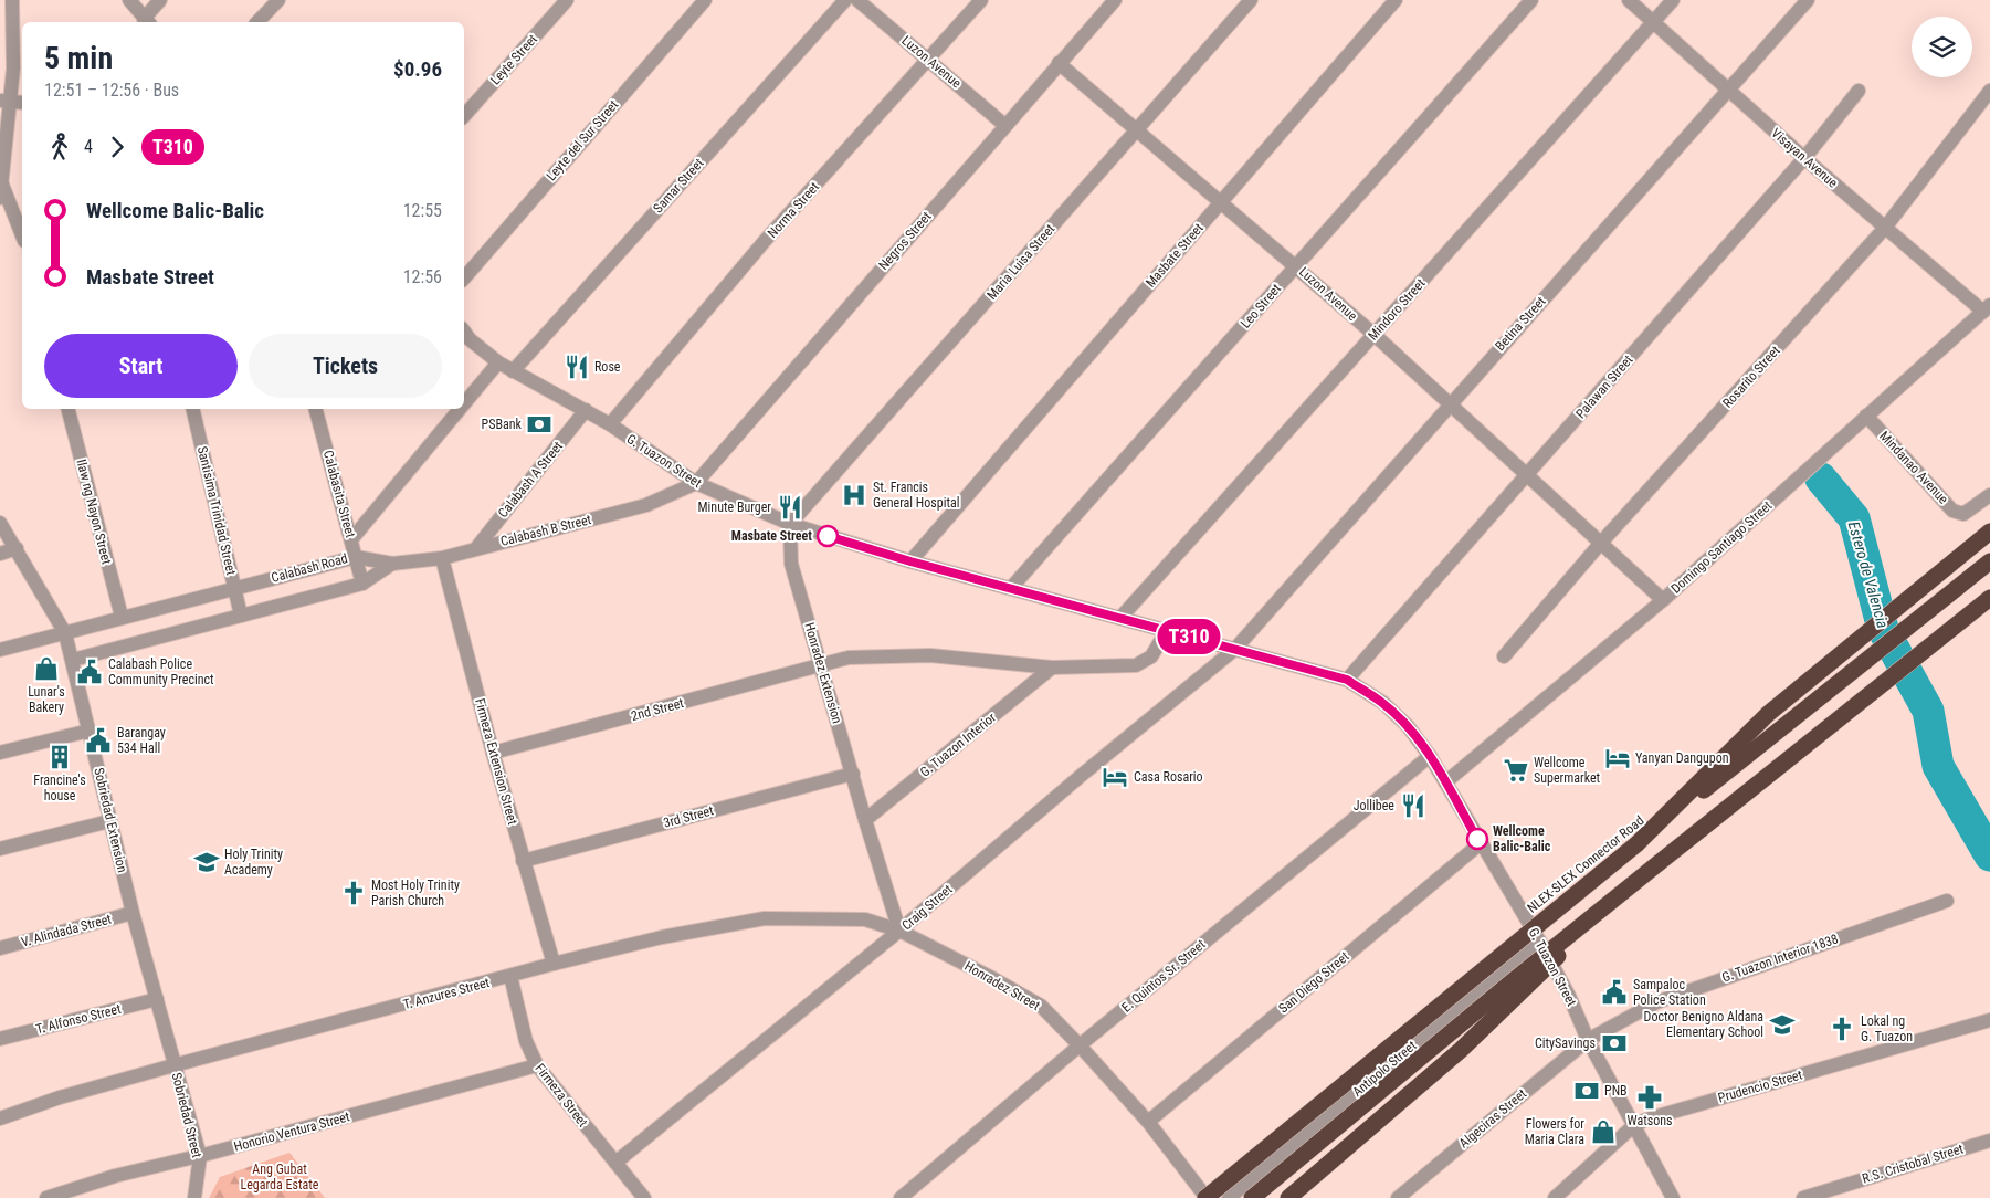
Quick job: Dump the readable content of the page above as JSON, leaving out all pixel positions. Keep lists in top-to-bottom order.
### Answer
{
  "streets": {
    "highway": ["NLEX-SLEX Connector Road"],
    "street": [
      "Leyte Street",
      "Luzon Avenue",
      "Leyte del Sur Street",
      "Visayan Avenue",
      "Samar Street",
      "Norma Street",
      "Negros Street",
      "Masbate Street",
      "Maria Luisa Street",
      "Leo Street",
      "Mindoro Street",
      "Betina Street",
      "Rosarito Street",
      "Palawan Street",
      "G. Tuazon Street",
      "Mindanao Avenue",
      "Calabash A Street",
      "Calabasita Street",
      "Santisima Trinidad Street",
      "Ilaw ng Nayon Street",
      "Calabash B Street",
      "Domingo Santiago Street",
      "Calabash Road",
      "Honradez Extension",
      "2nd Street",
      "G. Tuazon Interior",
      "Firmeza Extension Street",
      "3rd Street",
      "Sobriedad Extension",
      "Craig Street",
      "V. Alindada Street",
      "G. Tuazon Interior 1838",
      "E. Quintos Sr. Street",
      "San Diego Street",
      "Honradez Street",
      "T. Anzures Street",
      "T. Alfonso Street",
      "Antipolo Street",
      "Prudencio Street",
      "Firmeza Street",
      "Sobriedad Street",
      "Algeciras Street",
      "Honorio Ventura Street",
      "R.S. Cristobal Street"
    ]
  },
  "crossings": [
    ["Luzon Avenue", "Norma Street"],
    ["Luzon Avenue", "Negros Street"],
    ["Luzon Avenue", "Masbate Street"],
    ["Luzon Avenue", "Maria Luisa Street"],
    ["Luzon Avenue", "Leo Street"],
    ["Luzon Avenue", "Mindoro Street"],
    ["Luzon Avenue", "Betina Street"],
    ["Luzon Avenue", "Rosarito Street"],
    ["Luzon Avenue", "Palawan Street"],
    ["Luzon Avenue", "Domingo Santiago Street"],
    ["Visayan Avenue", "Mindoro Street"],
    ["Visayan Avenue", "Betina Street"],
    ["Visayan Avenue", "Rosarito Street"],
    ["Visayan Avenue", "Palawan Street"],
    ["Visayan Avenue", "Domingo Santiago Street"],
    ["Samar Street", "G. Tuazon Street"],
    ["Norma Street", "G. Tuazon Street"],
    ["Negros Street", "G. Tuazon Street"],
    ["Negros Street", "Calabash B Street"],
    ["Masbate Street", "G. Tuazon Street"],
    ["Maria Luisa Street", "G. Tuazon Street"],
    ["Maria Luisa Street", "Honradez Extension"],
    ["Leo Street", "G. Tuazon Street"],
    ["Mindoro Street", "G. Tuazon Street"],
    ["Betina Street", "G. Tuazon Street"],
    ["Betina Street", "Craig Street"],
    ["Palawan Street", "G. Tuazon Street"],
    ["G. Tuazon Street", "Calabash A Street"],
    ["G. Tuazon Street", "Calabash B Street"],
    ["G. Tuazon Street", "Domingo Santiago Street"],
    ["G. Tuazon Street", "Calabash Road"],
    ["G. Tuazon Street", "Honradez Extension"],
    ["G. Tuazon Street", "Craig Street"],
    ["G. Tuazon Street", "G. Tuazon Interior 1838"],
    ["G. Tuazon Street", "E. Quintos Sr. Street"],
    ["G. Tuazon Street", "San Diego Street"],
    ["G. Tuazon Street", "Antipolo Street"],
    ["G. Tuazon Street", "Prudencio Street"],
    ["G. Tuazon Street", "Algeciras Street"],
    ["Mindanao Avenue", "Domingo Santiago Street"],
    ["Calabash A Street", "Calabash B Street"],
    ["Calabasita Street", "Calabash Road"],
    ["Santisima Trinidad Street", "Calabash Road"],
    ["Ilaw ng Nayon Street", "Calabash Road"],
    ["Calabash B Street", "Calabash Road"],
    ["Calabash B Street", "Firmeza Extension Street"],
    ["Calabash Road", "Sobriedad Extension"],
    ["Honradez Extension", "2nd Street"],
    ["Honradez Extension", "G. Tuazon Interior"],
    ["Honradez Extension", "3rd Street"],
    ["2nd Street", "Firmeza Extension Street"],
    ["Firmeza Extension Street", "3rd Street"],
    ["Firmeza Extension Street", "T. Anzures Street"],
    ["Sobriedad Extension", "V. Alindada Street"],
    ["Sobriedad Extension", "T. Anzures Street"],
    ["Sobriedad Extension", "T. Alfonso Street"],
    ["Sobriedad Extension", "Sobriedad Street"],
    ["NLEX-SLEX Connector Road", "Honradez Street"],
    ["Craig Street", "Honradez Street"],
    ["Craig Street", "T. Anzures Street"],
    ["Craig Street", "Firmeza Street"],
    ["G. Tuazon Interior 1838", "Algeciras Street"],
    ["E. Quintos Sr. Street", "Honradez Street"],
    ["San Diego Street", "Honradez Street"],
    ["Honradez Street", "T. Anzures Street"],
    ["T. Anzures Street", "Firmeza Street"],
    ["T. Anzures Street", "Sobriedad Street"],
    ["Firmeza Street", "Honorio Ventura Street"],
    ["Sobriedad Street", "Honorio Ventura Street"]
  ],
  "water": ["Estero de Valencia"],
  "parks": ["Ang Gubat Legarda Estate"],
  "places": {
    "restaurant": ["Rose", "Minute Burger", "Jollibee"],
    "bank": ["PSBank", "CitySavings", "PNB"],
    "hospital": ["St. Francis General Hospital"],
    "other": ["Masbate Street", "Wellcome Balic-Balic"],
    "shop": ["Lunar's Bakery", "Flowers for Maria Clara"],
    "public building": ["Calabash Police Community Precinct", "Barangay 534 Hall", "Sampaloc Police Station"],
    "building": ["Francine's house"],
    "hotel": ["Yanyan Dangupon", "Casa Rosario"],
    "supermarket": ["Wellcome Supermarket"],
    "school or university": ["Holy Trinity Academy", "Doctor Benigno Aldana Elementary School"],
    "church": ["Most Holy Trinity Parish Church", "Lokal ng G. Tuazon"],
    "pharmacy": ["Watsons"]
  },
  "lines": ["bus line T310"],
  "page": {
    "on_map": "T310",
    "heading": ["5 min", "12:51 – 12:56 · Bus", "$0.96"],
    "legs": ["4", "T310"],
    "list": [
      {
        "name": "Wellcome Balic-Balic",
        "value": "12:55"
      },
      {
        "name": "Masbate Street",
        "value": "12:56"
      }
    ],
    "buttons": ["Start", "Tickets"]
  }
}
